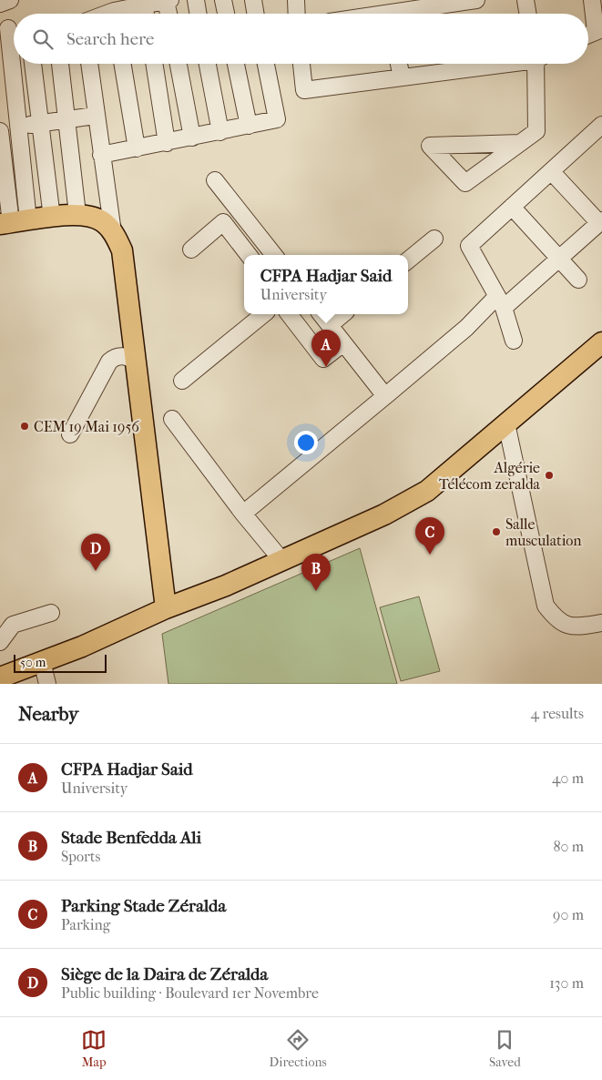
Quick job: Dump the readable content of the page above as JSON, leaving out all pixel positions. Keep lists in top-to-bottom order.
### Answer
{
  "places": ["CEM 19 Mai 1956", "Algérie Télécom zeralda", "Salle musculation"],
  "scale_bar": "50 m",
  "page": {
    "search": "Search here",
    "popup": ["CFPA Hadjar Said", "University"],
    "pins": [
      "A",
      "C",
      "D",
      "B"
    ],
    "scale": "50 m",
    "heading": ["Nearby", "4 results"],
    "list": [
      {
        "mark": "A",
        "name": "CFPA Hadjar Said",
        "note": "University",
        "value": "40 m"
      },
      {
        "mark": "B",
        "name": "Stade Benfedda Ali",
        "note": "Sports",
        "value": "80 m"
      },
      {
        "mark": "C",
        "name": "Parking Stade Zéralda",
        "note": "Parking",
        "value": "90 m"
      },
      {
        "mark": "D",
        "name": "Siège de la Daira de Zéralda",
        "note": "Public building · Boulevard 1er Novembre",
        "value": "130 m"
      }
    ],
    "nav": ["Map", "Directions", "Saved"]
  }
}
